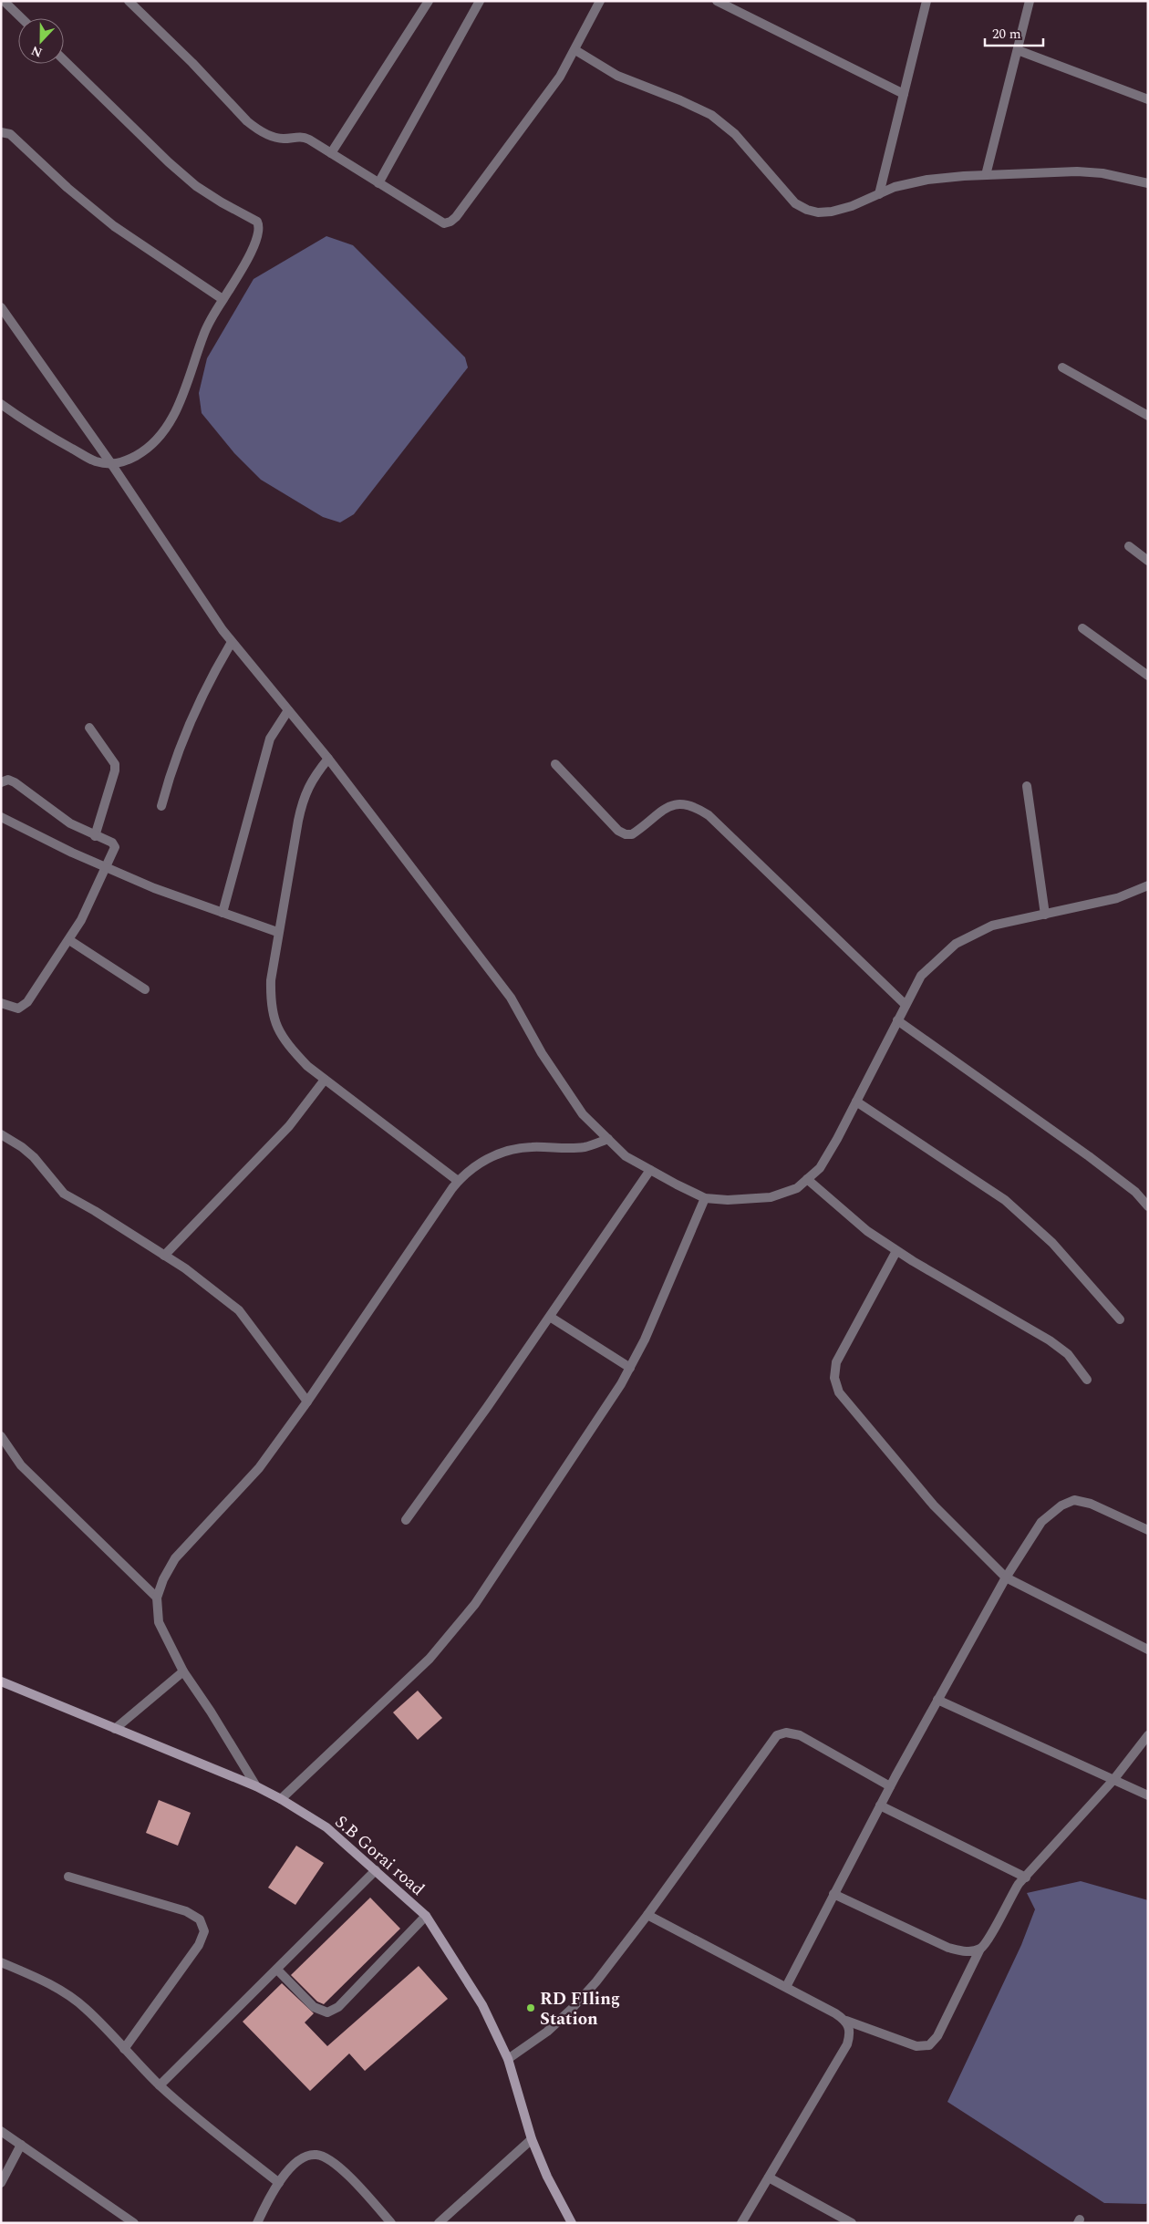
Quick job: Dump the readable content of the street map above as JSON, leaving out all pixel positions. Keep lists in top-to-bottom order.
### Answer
{
  "streets": {
    "street": ["S.B Gorai road"]
  },
  "places": ["RD FIling Station"],
  "scale_bar": "20 m",
  "north": "bottom"
}
